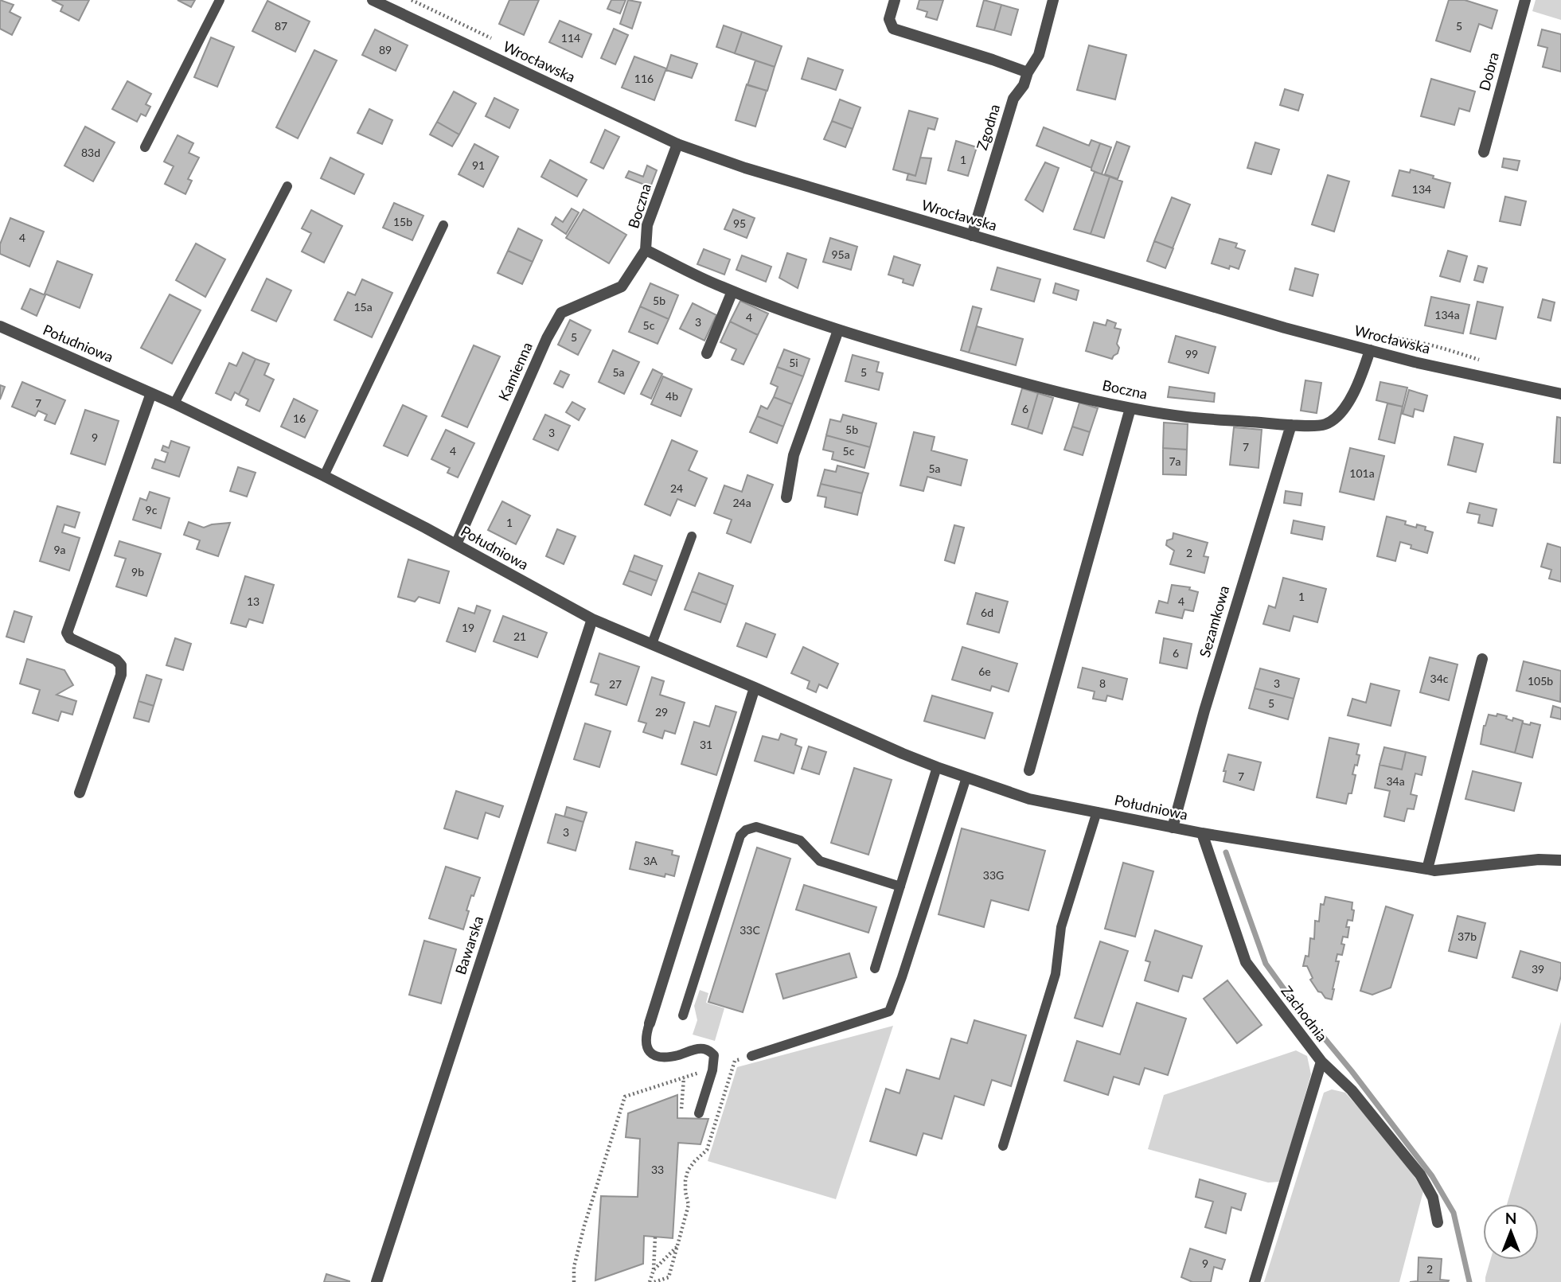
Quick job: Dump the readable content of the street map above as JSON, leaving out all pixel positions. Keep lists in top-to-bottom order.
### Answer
{
  "streets": {
    "street": [
      "Wrocławska",
      "Dobra",
      "Zgodna",
      "Boczna",
      "Południowa",
      "Kamienna",
      "Sezamkowa",
      "Bawarska",
      "Zachodnia"
    ]
  },
  "crossings": [
    ["Wrocławska", "Zgodna"],
    ["Wrocławska", "Boczna"],
    ["Boczna", "Kamienna"],
    ["Boczna", "Sezamkowa"],
    ["Południowa", "Kamienna"],
    ["Południowa", "Sezamkowa"],
    ["Południowa", "Bawarska"],
    ["Południowa", "Zachodnia"]
  ],
  "house_numbers": [
    "87",
    "5",
    "114",
    "89",
    "116",
    "83d",
    "1",
    "91",
    "134",
    "15b",
    "95",
    "4",
    "95a",
    "5b",
    "15a",
    "134a",
    "4",
    "3",
    "5c",
    "5",
    "99",
    "5i",
    "5a",
    "5",
    "4b",
    "7",
    "6",
    "16",
    "5b",
    "3",
    "9",
    "7",
    "4",
    "5c",
    "7a",
    "5a",
    "101a",
    "24",
    "24a",
    "9c",
    "1",
    "9a",
    "2",
    "9b",
    "1",
    "13",
    "4",
    "6d",
    "19",
    "21",
    "6",
    "6e",
    "34c",
    "105b",
    "8",
    "3",
    "27",
    "5",
    "29",
    "31",
    "7",
    "34a",
    "3",
    "3A",
    "33G",
    "33C",
    "37b",
    "39",
    "33",
    "9",
    "2"
  ],
  "north": "top"
}
